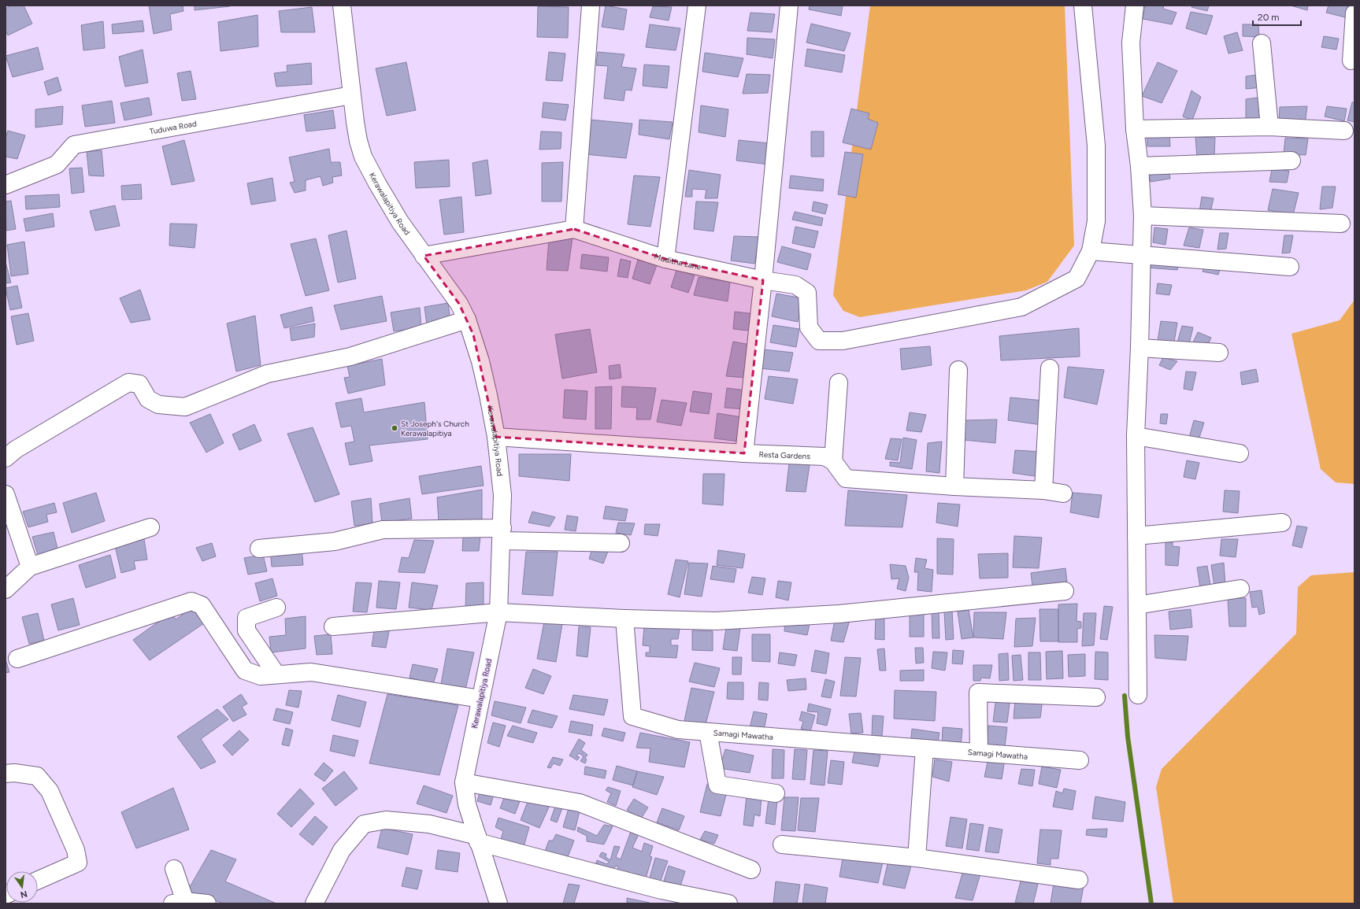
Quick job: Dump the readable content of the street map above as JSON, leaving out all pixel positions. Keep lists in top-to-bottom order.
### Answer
{
  "streets": {
    "street": [
      "Tuduwa Road",
      "Kerawalapitiya Road",
      "Muditha Lane",
      "Resta Gardens",
      "Samagi Mawatha"
    ]
  },
  "crossings": [
    ["Tuduwa Road", "Kerawalapitiya Road"],
    ["Kerawalapitiya Road", "Muditha Lane"],
    ["Kerawalapitiya Road", "Resta Gardens"]
  ],
  "places": ["St Joseph's Church Kerawalapitiya"],
  "scale_bar": "20 m",
  "north": "bottom"
}
